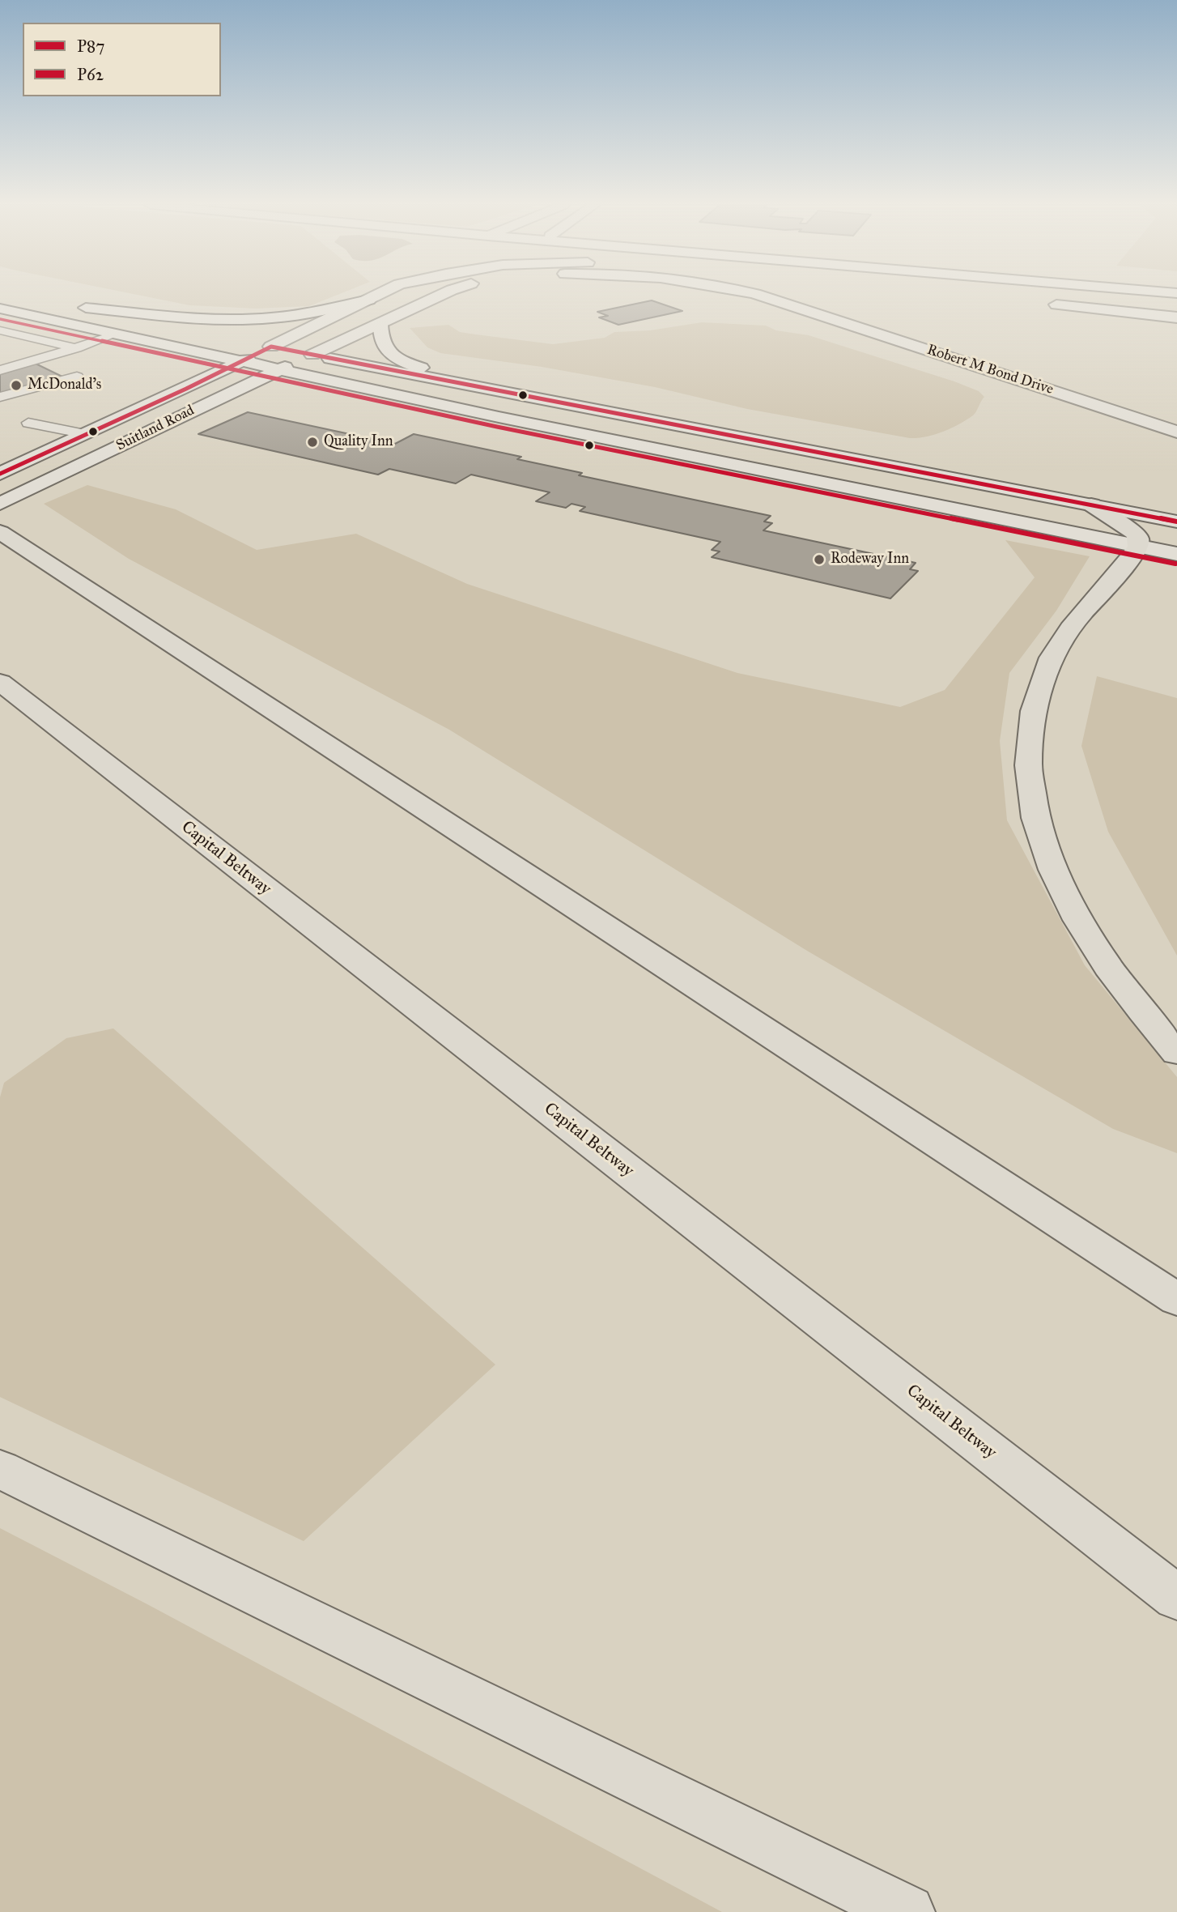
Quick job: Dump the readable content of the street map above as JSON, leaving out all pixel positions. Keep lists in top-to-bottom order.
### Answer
{
  "streets": {
    "highway": ["Capital Beltway"],
    "main road": ["Robert M Bond Drive", "Suitland Road"]
  },
  "crossings": [
    ["Robert M Bond Drive", "Suitland Road"]
  ],
  "places": ["McDonald's", "Quality Inn", "Rodeway Inn"],
  "lines": ["transit line P62", "transit line P87"],
  "legend": ["P87", "P62"]
}
